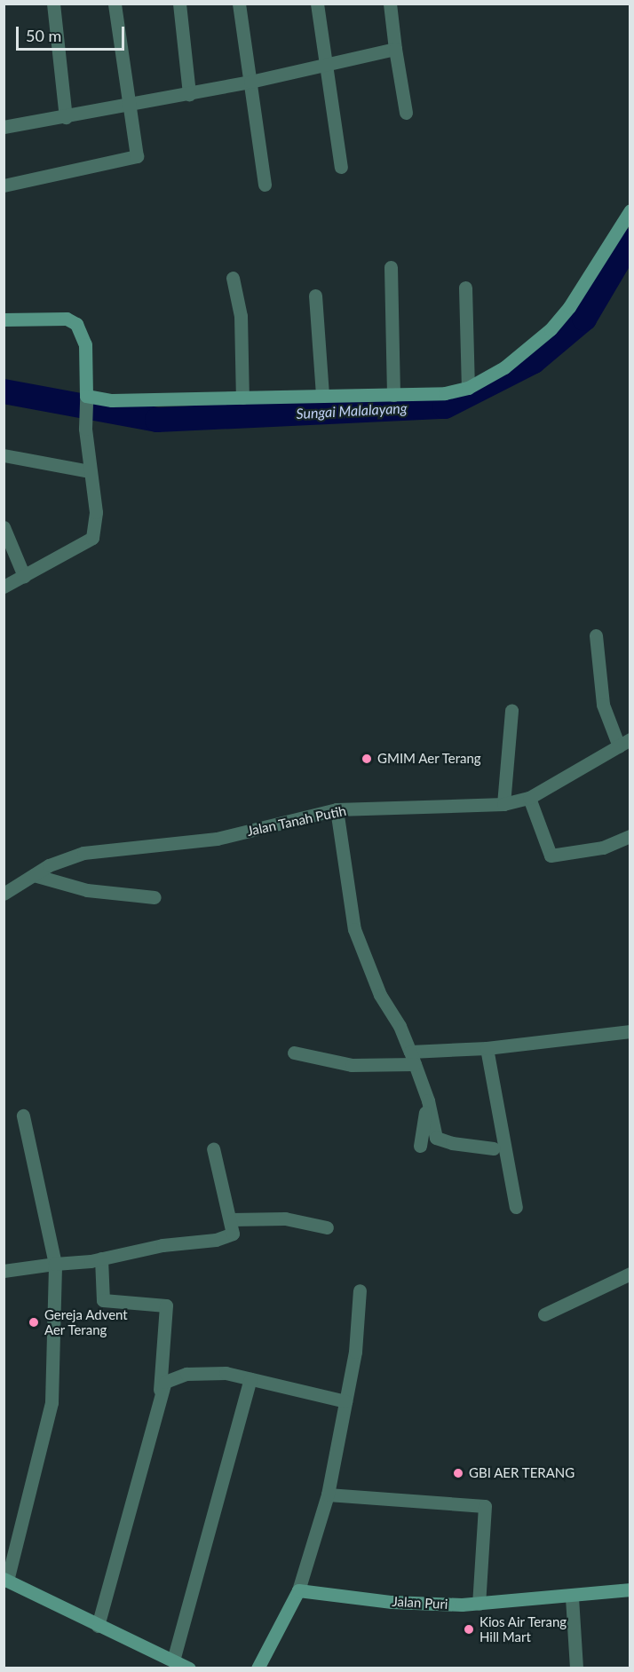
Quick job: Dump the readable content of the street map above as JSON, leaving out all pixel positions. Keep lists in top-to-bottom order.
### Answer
{
  "streets": {
    "street": ["Jalan Tanah Putih", "Jalan Puri"]
  },
  "water": ["Sungai Malalayang"],
  "places": [
    "GMIM Aer Terang",
    "Gereja Advent Aer Terang",
    "GBI AER TERANG",
    "Kios Air Terang Hill Mart"
  ],
  "scale_bar": "50 m"
}
